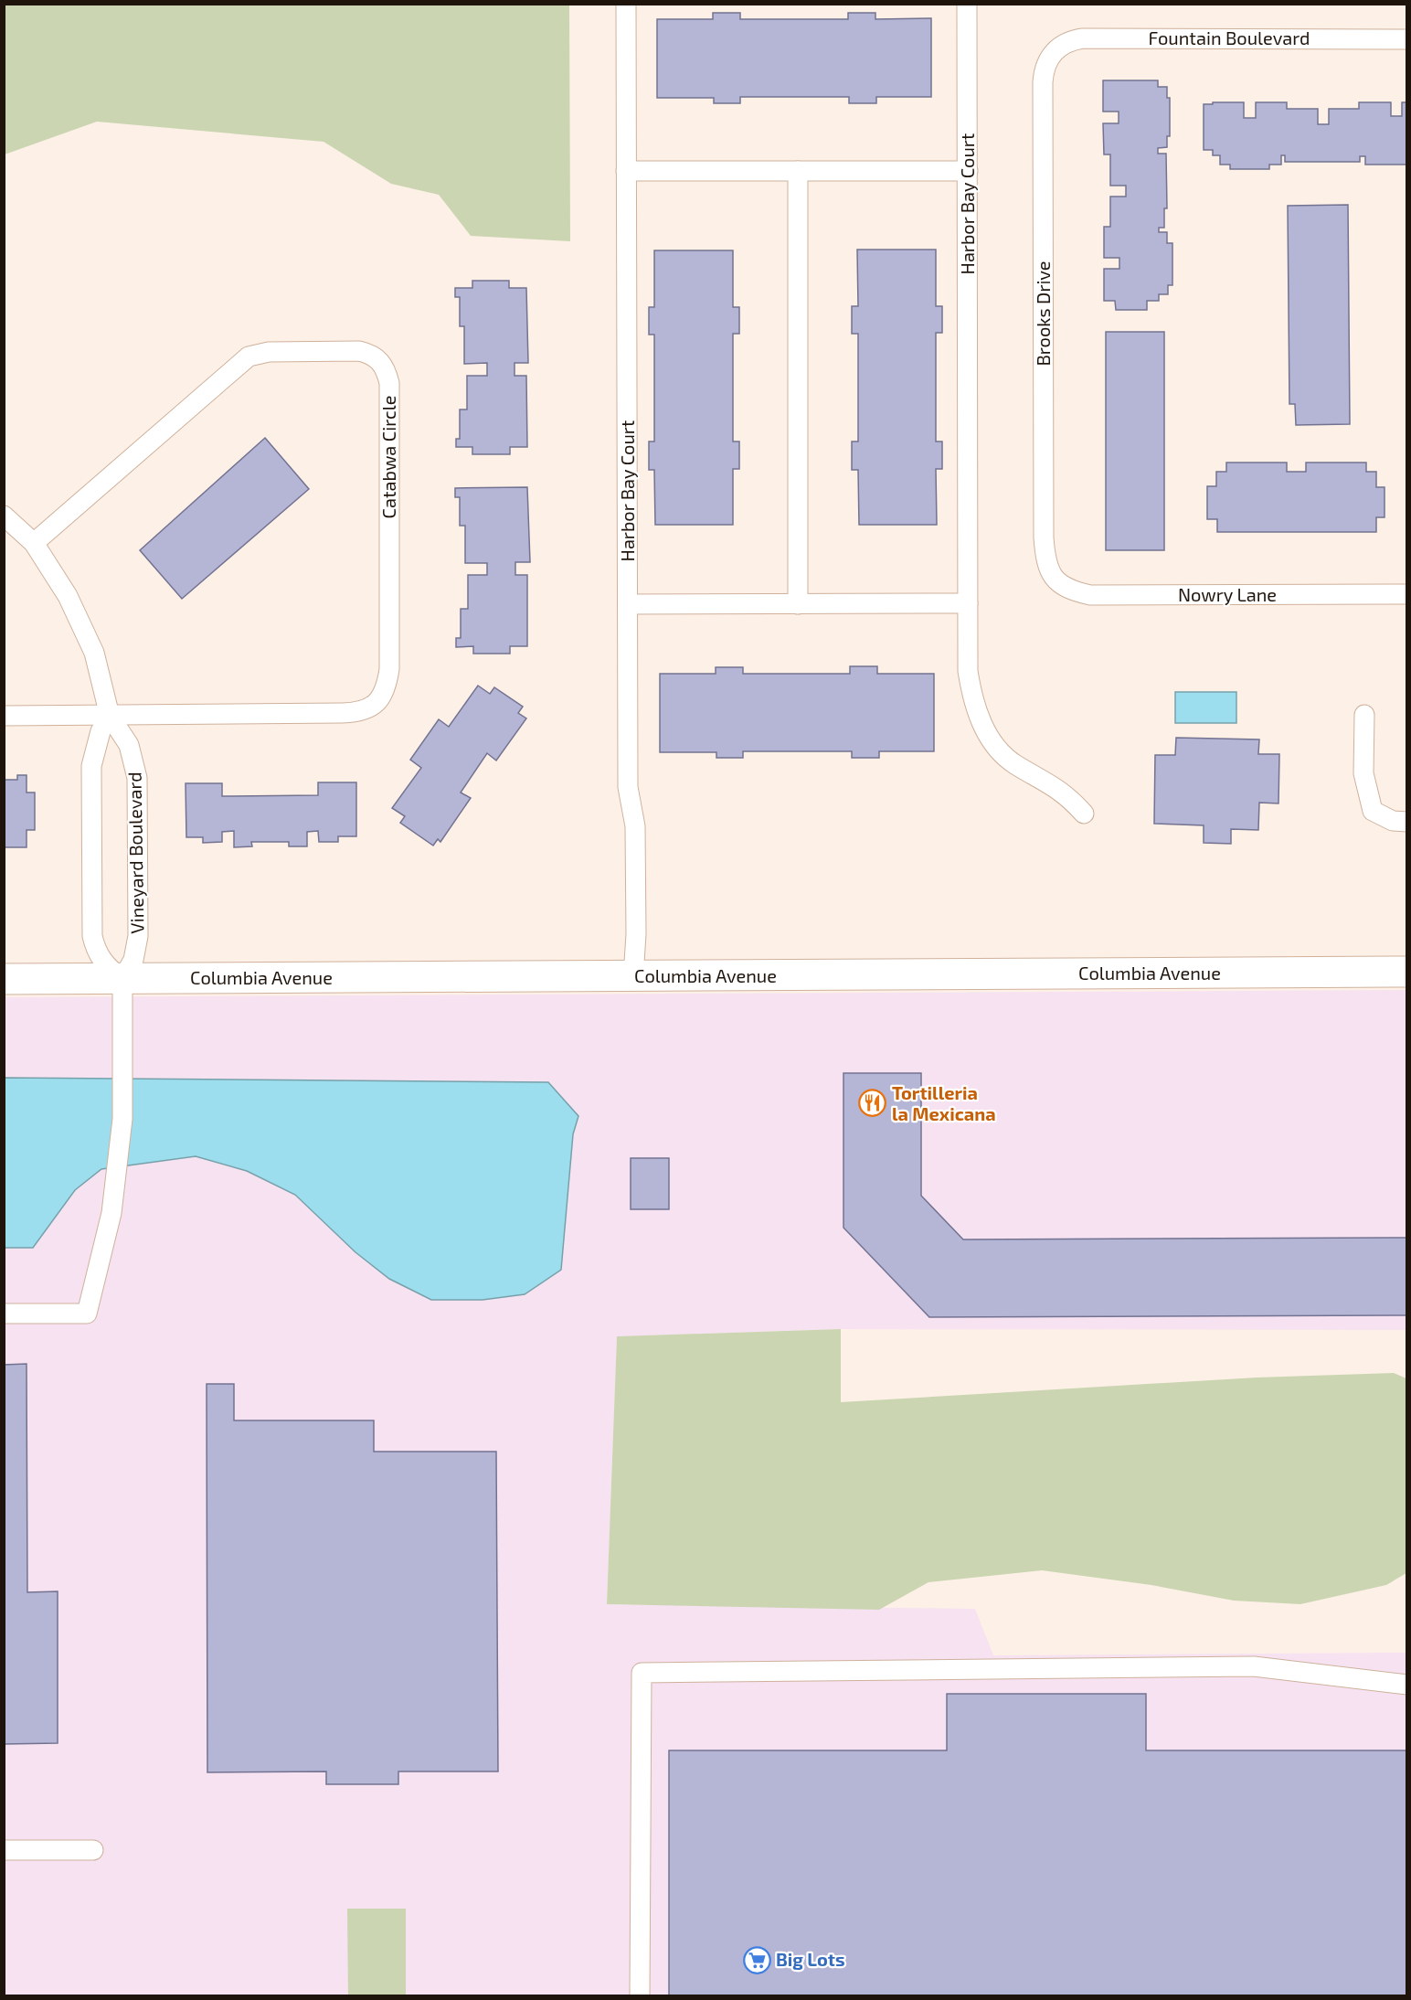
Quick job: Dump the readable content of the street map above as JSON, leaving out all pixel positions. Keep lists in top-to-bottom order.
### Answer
{
  "streets": {
    "street": ["Columbia Avenue"],
    "lane": [
      "Fountain Boulevard",
      "Harbor Bay Court",
      "Brooks Drive",
      "Catabwa Circle",
      "Nowry Lane",
      "Vineyard Boulevard"
    ]
  },
  "crossings": [
    ["Fountain Boulevard", "Brooks Drive"],
    ["Harbor Bay Court", "Columbia Avenue"],
    ["Brooks Drive", "Nowry Lane"],
    ["Catabwa Circle", "Vineyard Boulevard"],
    ["Vineyard Boulevard", "Columbia Avenue"]
  ],
  "places": {
    "restaurant": ["Tortilleria la Mexicana"],
    "supermarket": ["Big Lots"]
  }
}
